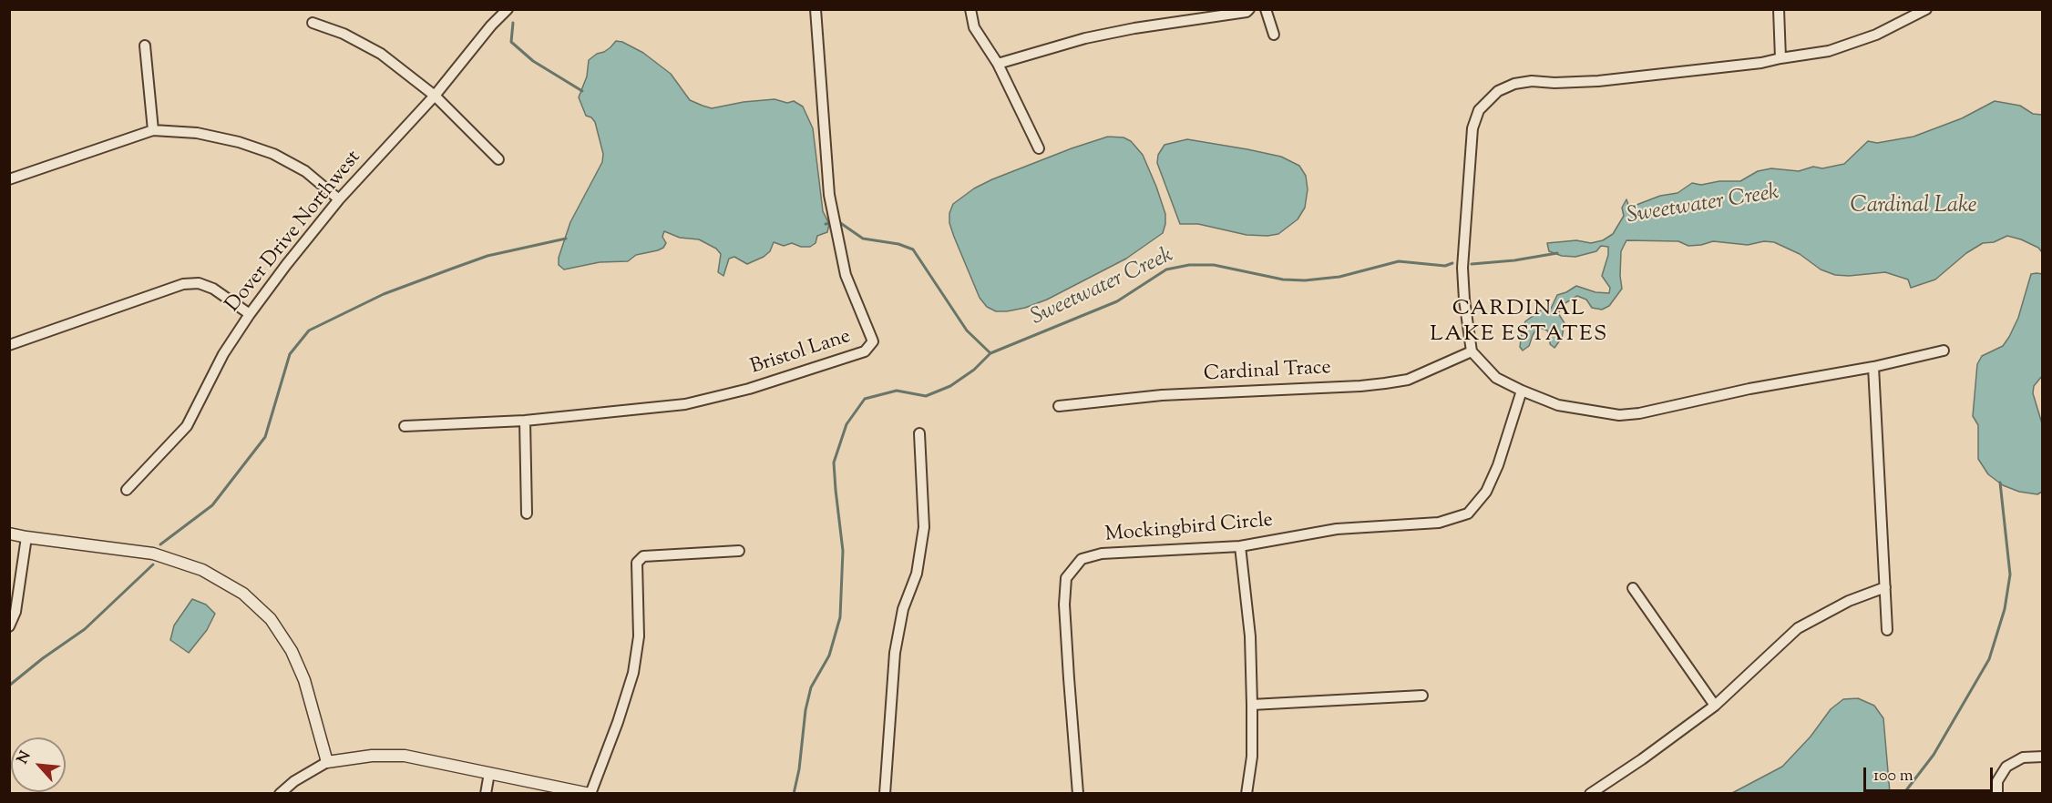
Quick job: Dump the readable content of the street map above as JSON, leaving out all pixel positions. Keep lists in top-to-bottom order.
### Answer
{
  "streets": {
    "street": [
      "Dover Drive Northwest",
      "Bristol Lane",
      "Cardinal Trace",
      "Mockingbird Circle"
    ]
  },
  "districts": ["CARDINAL LAKE ESTATES"],
  "water": ["Sweetwater Creek", "Cardinal Lake"],
  "scale_bar": "100 m",
  "north": "top left"
}
